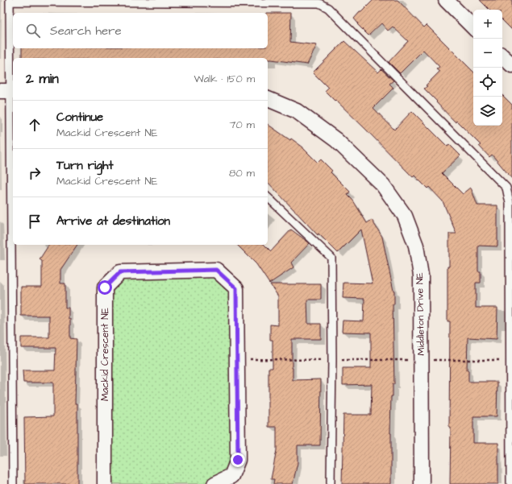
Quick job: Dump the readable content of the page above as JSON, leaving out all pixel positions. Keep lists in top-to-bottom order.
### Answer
{
  "streets": {
    "street": ["Middleton Drive NE", "Mackid Crescent NE"]
  },
  "page": {
    "map_buttons": ["+", "−"],
    "search": "Search here",
    "heading": ["2 min", "Walk · 150 m"],
    "list": [
      ["Continue", "Mackid Crescent NE", "70 m"],
      ["Turn right", "Mackid Crescent NE", "80 m"],
      "Arrive at destination"
    ]
  }
}
